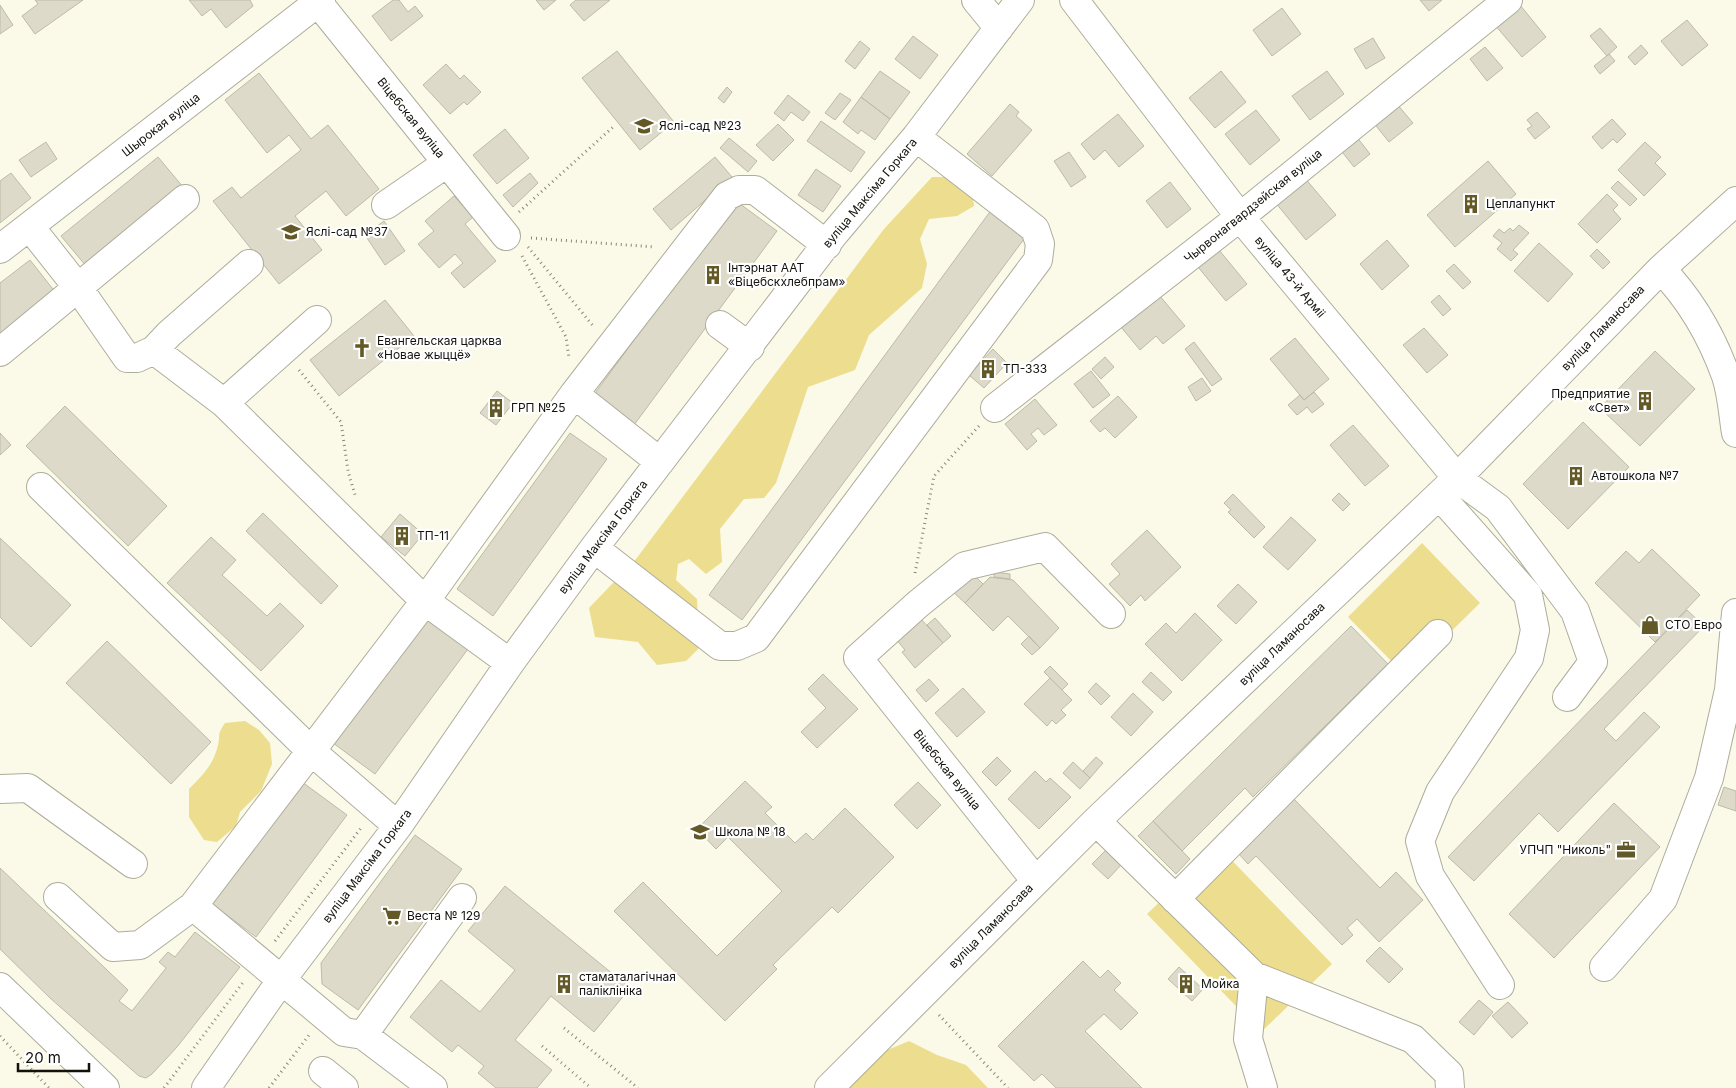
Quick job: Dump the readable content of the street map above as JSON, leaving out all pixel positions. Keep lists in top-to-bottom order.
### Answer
{
  "streets": {
    "street": [
      "Віцебская вуліца",
      "Шырокая вуліца",
      "вуліца Максіма Горкага",
      "Чырвонагвардзейская вуліца",
      "вуліца 43-й Арміі",
      "вуліца Ламаносава"
    ]
  },
  "crossings": [
    ["Віцебская вуліца", "Шырокая вуліца"],
    ["Віцебская вуліца", "вуліца Ламаносава"],
    ["Чырвонагвардзейская вуліца", "вуліца 43-й Арміі"],
    ["вуліца 43-й Арміі", "вуліца Ламаносава"]
  ],
  "places": {
    "school or university": ["Яслі-сад №23", "Яслі-сад №37", "Школа № 18"],
    "building": [
      "Цеплапункт",
      "Інтэрнат ААТ «Віцебскхлебпрам»",
      "ТП-333",
      "Предприятие «Свет»",
      "ГРП №25",
      "Автошкола №7",
      "ТП-11",
      "стаматалагічная паліклініка",
      "Мойка"
    ],
    "church": ["Евангельская царква «Новае жыццё»"],
    "shop": ["СТО Евро"],
    "office": ["УПЧП \"Николь\""],
    "supermarket": ["Веста № 129"]
  },
  "scale_bar": "20 m"
}
